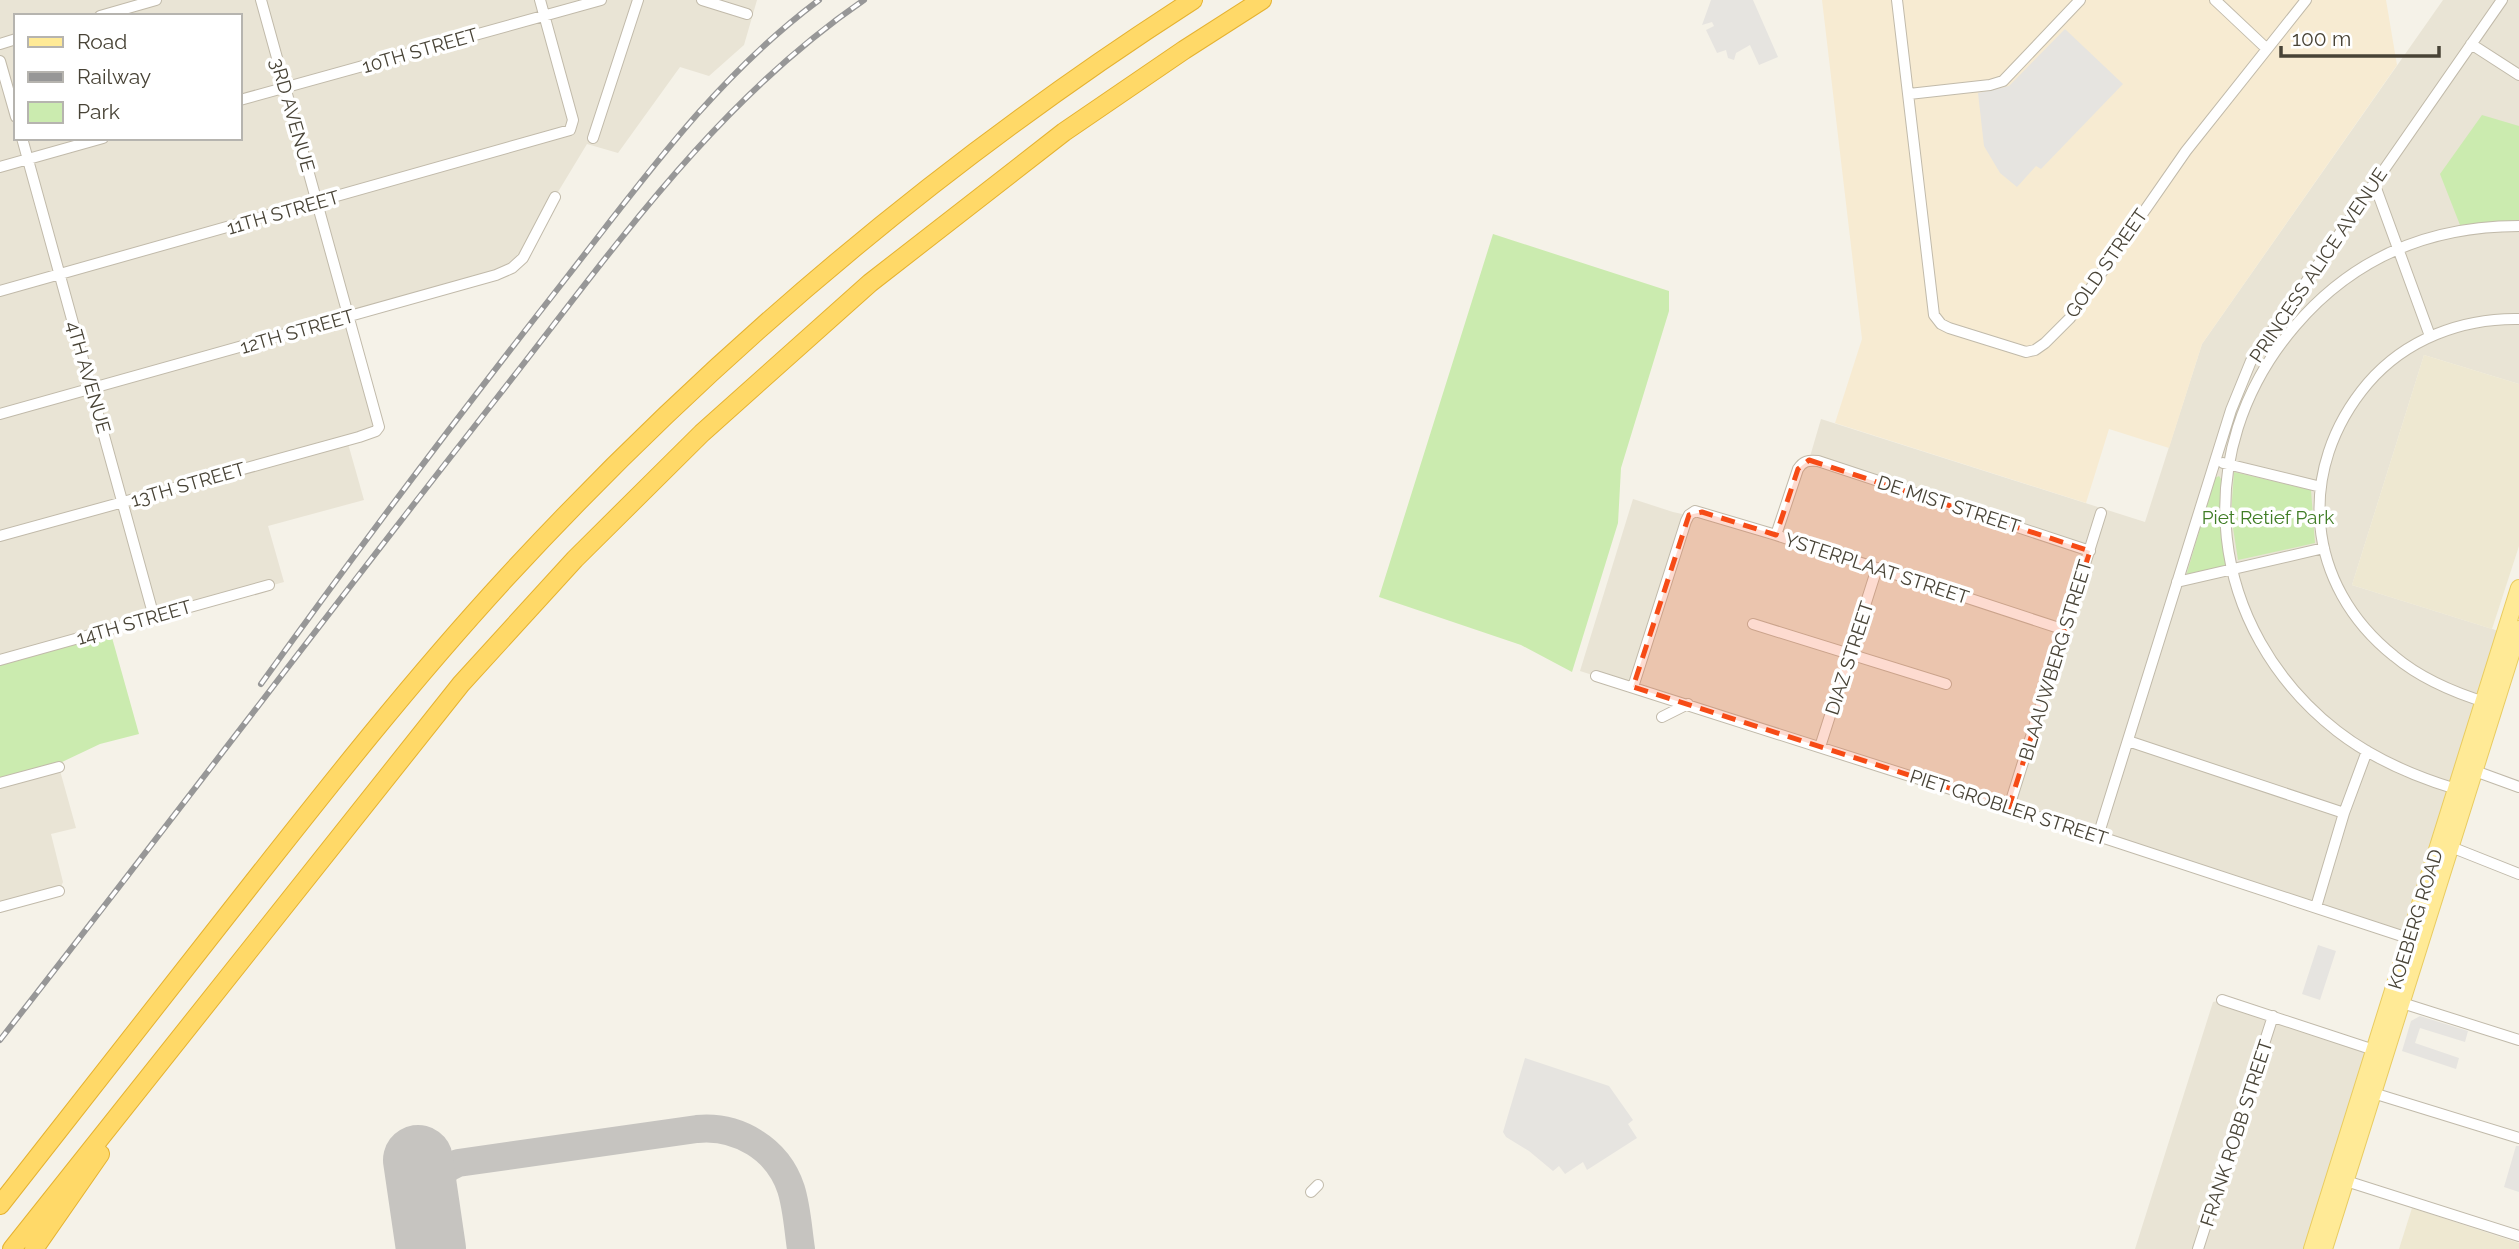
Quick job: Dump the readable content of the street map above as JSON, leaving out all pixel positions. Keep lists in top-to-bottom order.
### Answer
{
  "streets": {
    "main road": ["KOEBERG ROAD"],
    "street": [
      "10TH STREET",
      "3RD AVENUE",
      "11TH STREET",
      "GOLD STREET",
      "PRINCESS ALICE AVENUE",
      "12TH STREET",
      "4TH AVENUE",
      "13TH STREET",
      "DE MIST STREET",
      "YSTERPLAAT STREET",
      "14TH STREET",
      "DIAZ STREET",
      "BLAAUWBERG STREET",
      "PIET GROBLER STREET",
      "FRANK ROBB STREET"
    ]
  },
  "crossings": [
    ["10TH STREET", "3RD AVENUE"],
    ["10TH STREET", "11TH STREET"],
    ["3RD AVENUE", "11TH STREET"],
    ["3RD AVENUE", "12TH STREET"],
    ["3RD AVENUE", "13TH STREET"],
    ["11TH STREET", "4TH AVENUE"],
    ["PRINCESS ALICE AVENUE", "PIET GROBLER STREET"],
    ["12TH STREET", "4TH AVENUE"],
    ["4TH AVENUE", "13TH STREET"],
    ["4TH AVENUE", "14TH STREET"],
    ["DE MIST STREET", "YSTERPLAAT STREET"],
    ["DE MIST STREET", "BLAAUWBERG STREET"],
    ["YSTERPLAAT STREET", "DIAZ STREET"],
    ["YSTERPLAAT STREET", "BLAAUWBERG STREET"],
    ["YSTERPLAAT STREET", "PIET GROBLER STREET"],
    ["DIAZ STREET", "PIET GROBLER STREET"],
    ["BLAAUWBERG STREET", "PIET GROBLER STREET"],
    ["PIET GROBLER STREET", "KOEBERG ROAD"]
  ],
  "parks": ["Piet Retief Park"],
  "legend": ["Road", "Railway", "Park"],
  "scale_bar": "100 m"
}
